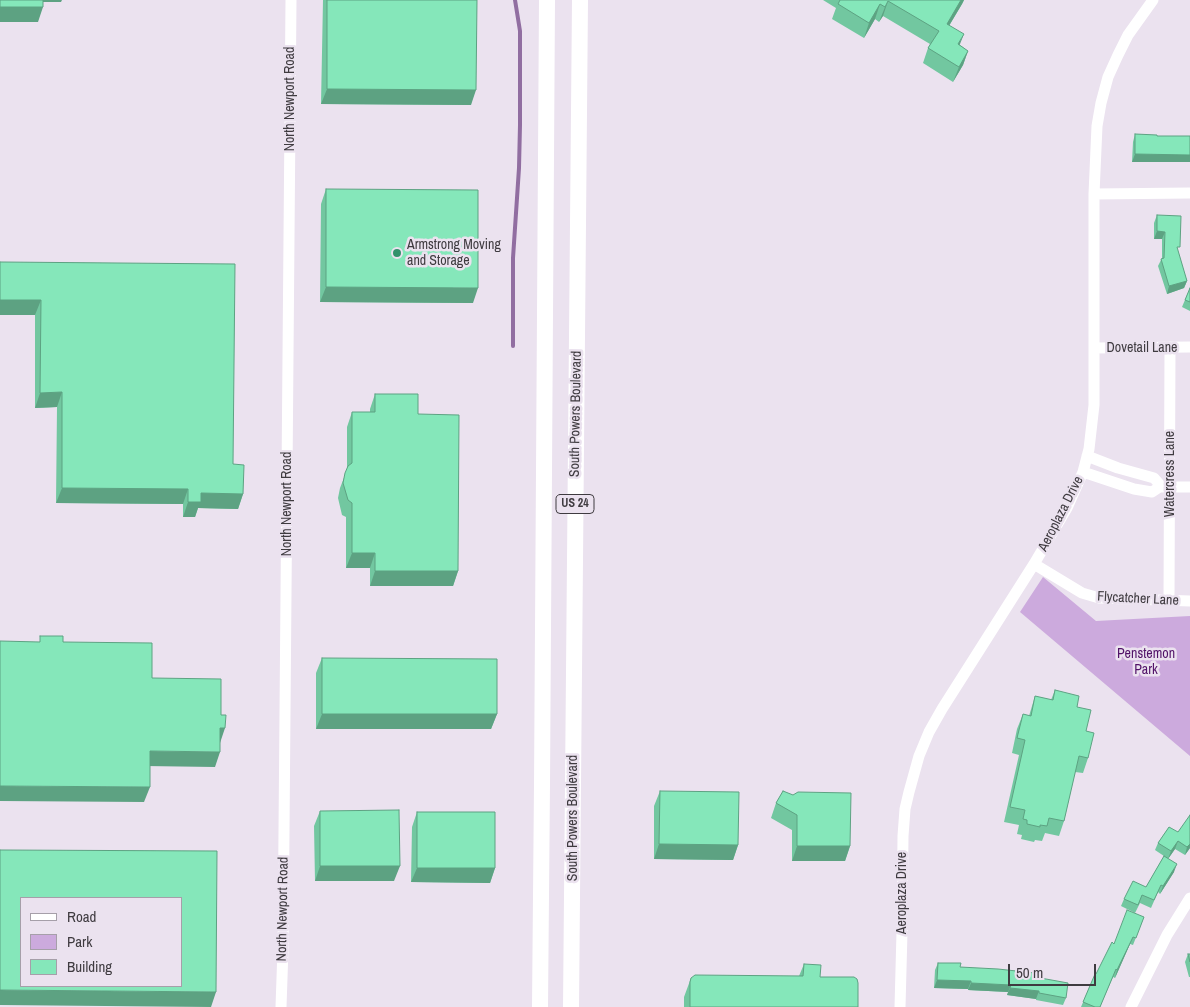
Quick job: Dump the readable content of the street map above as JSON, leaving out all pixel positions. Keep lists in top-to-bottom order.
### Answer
{
  "streets": {
    "highway": ["South Powers Boulevard", "US 24"],
    "street": [
      "North Newport Road",
      "Dovetail Lane",
      "Watercress Lane",
      "Aeroplaza Drive",
      "Flycatcher Lane"
    ]
  },
  "crossings": [
    ["Dovetail Lane", "Watercress Lane"],
    ["Dovetail Lane", "Aeroplaza Drive"],
    ["Watercress Lane", "Flycatcher Lane"],
    ["Aeroplaza Drive", "Flycatcher Lane"]
  ],
  "parks": ["Penstemon Park"],
  "places": ["Armstrong Moving and Storage"],
  "legend": ["Road", "Park", "Building"],
  "scale_bar": "50 m"
}
